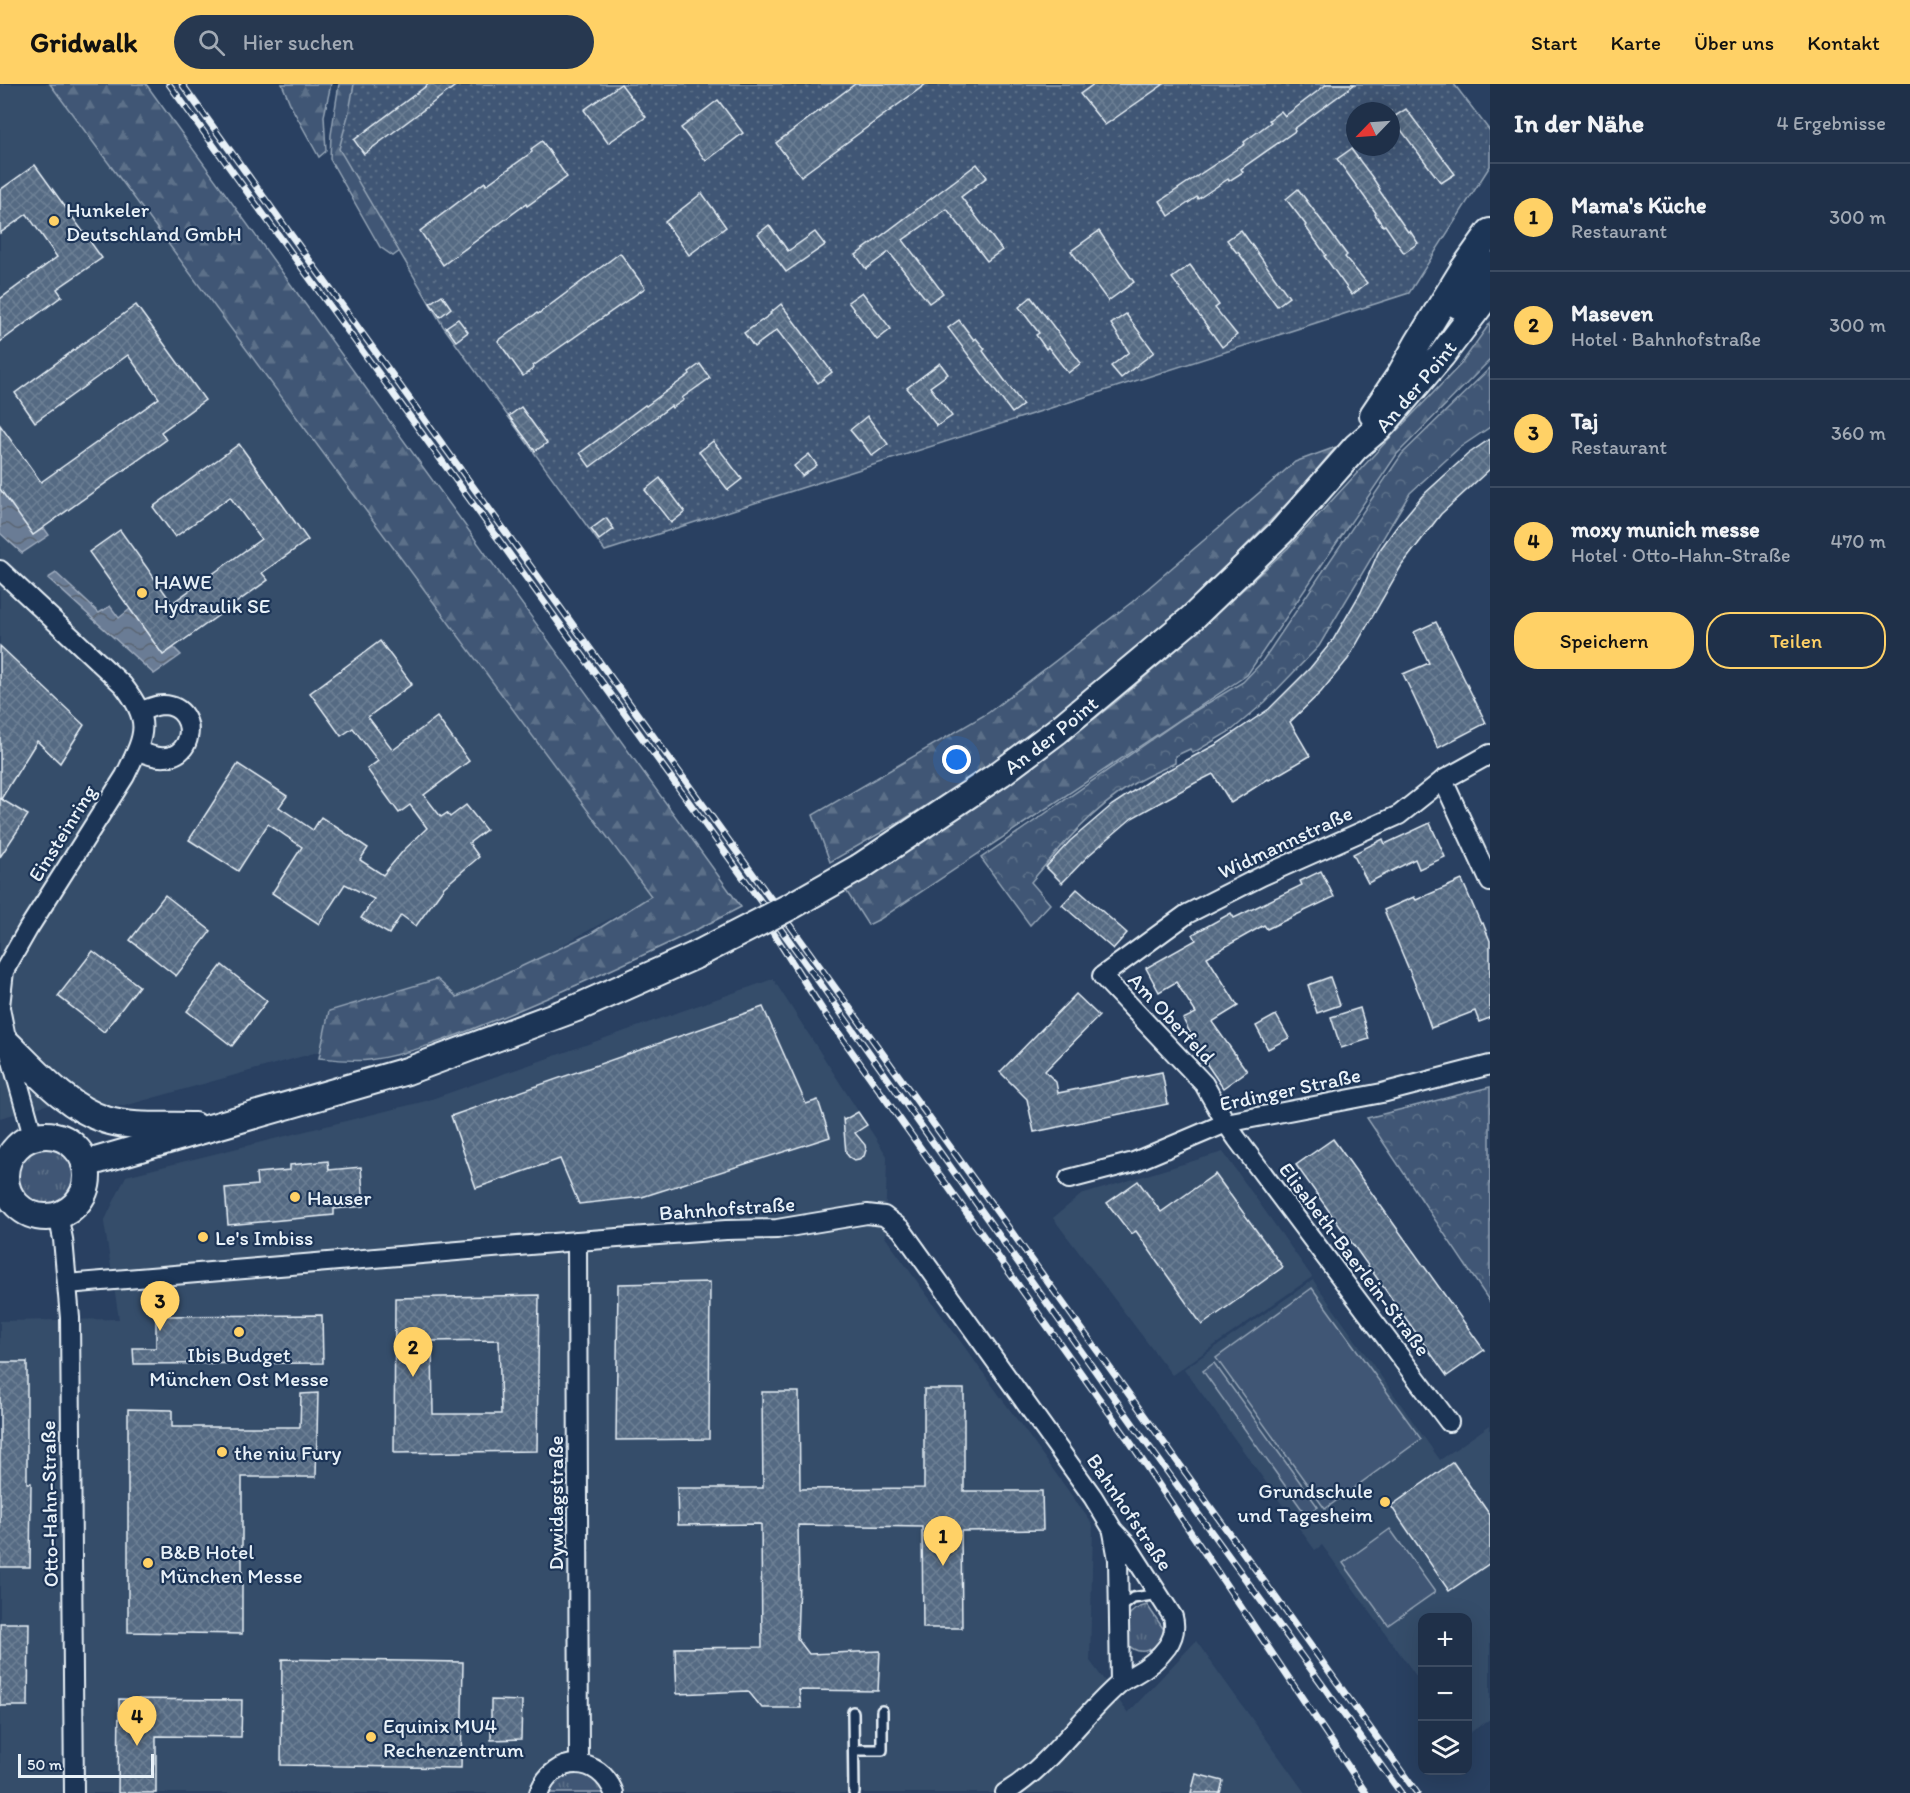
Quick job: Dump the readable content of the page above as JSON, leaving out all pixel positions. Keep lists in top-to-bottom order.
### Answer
{
  "streets": {
    "street": [
      "An der Point",
      "Einsteinring",
      "Widmannstraße",
      "Am Oberfeld",
      "Erdinger Straße",
      "Bahnhofstraße",
      "Elisabeth-Baerlein-Straße",
      "Dywidagstraße",
      "Otto-Hahn-Straße"
    ]
  },
  "crossings": [
    ["An der Point", "Einsteinring"],
    ["An der Point", "Otto-Hahn-Straße"],
    ["Einsteinring", "Otto-Hahn-Straße"],
    ["Widmannstraße", "Am Oberfeld"],
    ["Am Oberfeld", "Erdinger Straße"],
    ["Am Oberfeld", "Elisabeth-Baerlein-Straße"],
    ["Erdinger Straße", "Elisabeth-Baerlein-Straße"],
    ["Bahnhofstraße", "Dywidagstraße"],
    ["Bahnhofstraße", "Otto-Hahn-Straße"]
  ],
  "places": [
    "Hunkeler Deutschland GmbH",
    "HAWE Hydraulik SE",
    "Hauser",
    "Le's Imbiss",
    "Ibis Budget München Ost Messe",
    "the niu Fury",
    "Grundschule und Tagesheim",
    "B&B Hotel München Messe",
    "Equinix MU4 Rechenzentrum"
  ],
  "scale_bar": "50 m",
  "north": "bottom left",
  "page": {
    "header": "Gridwalk",
    "search": "Hier suchen",
    "nav": [
      "Start",
      "Karte",
      "Über uns",
      "Kontakt"
    ],
    "heading": ["In der Nähe", "4 Ergebnisse"],
    "list": [
      {
        "mark": "1",
        "name": "Mama's Küche",
        "note": "Restaurant",
        "value": "300 m"
      },
      {
        "mark": "2",
        "name": "Maseven",
        "note": "Hotel · Bahnhofstraße",
        "value": "300 m"
      },
      {
        "mark": "3",
        "name": "Taj",
        "note": "Restaurant",
        "value": "360 m"
      },
      {
        "mark": "4",
        "name": "moxy munich messe",
        "note": "Hotel · Otto-Hahn-Straße",
        "value": "470 m"
      }
    ],
    "buttons": ["Speichern", "Teilen"],
    "pins": [
      "3",
      "2",
      "1",
      "4"
    ],
    "map_buttons": ["+", "−"],
    "scale": "50 m"
  }
}
